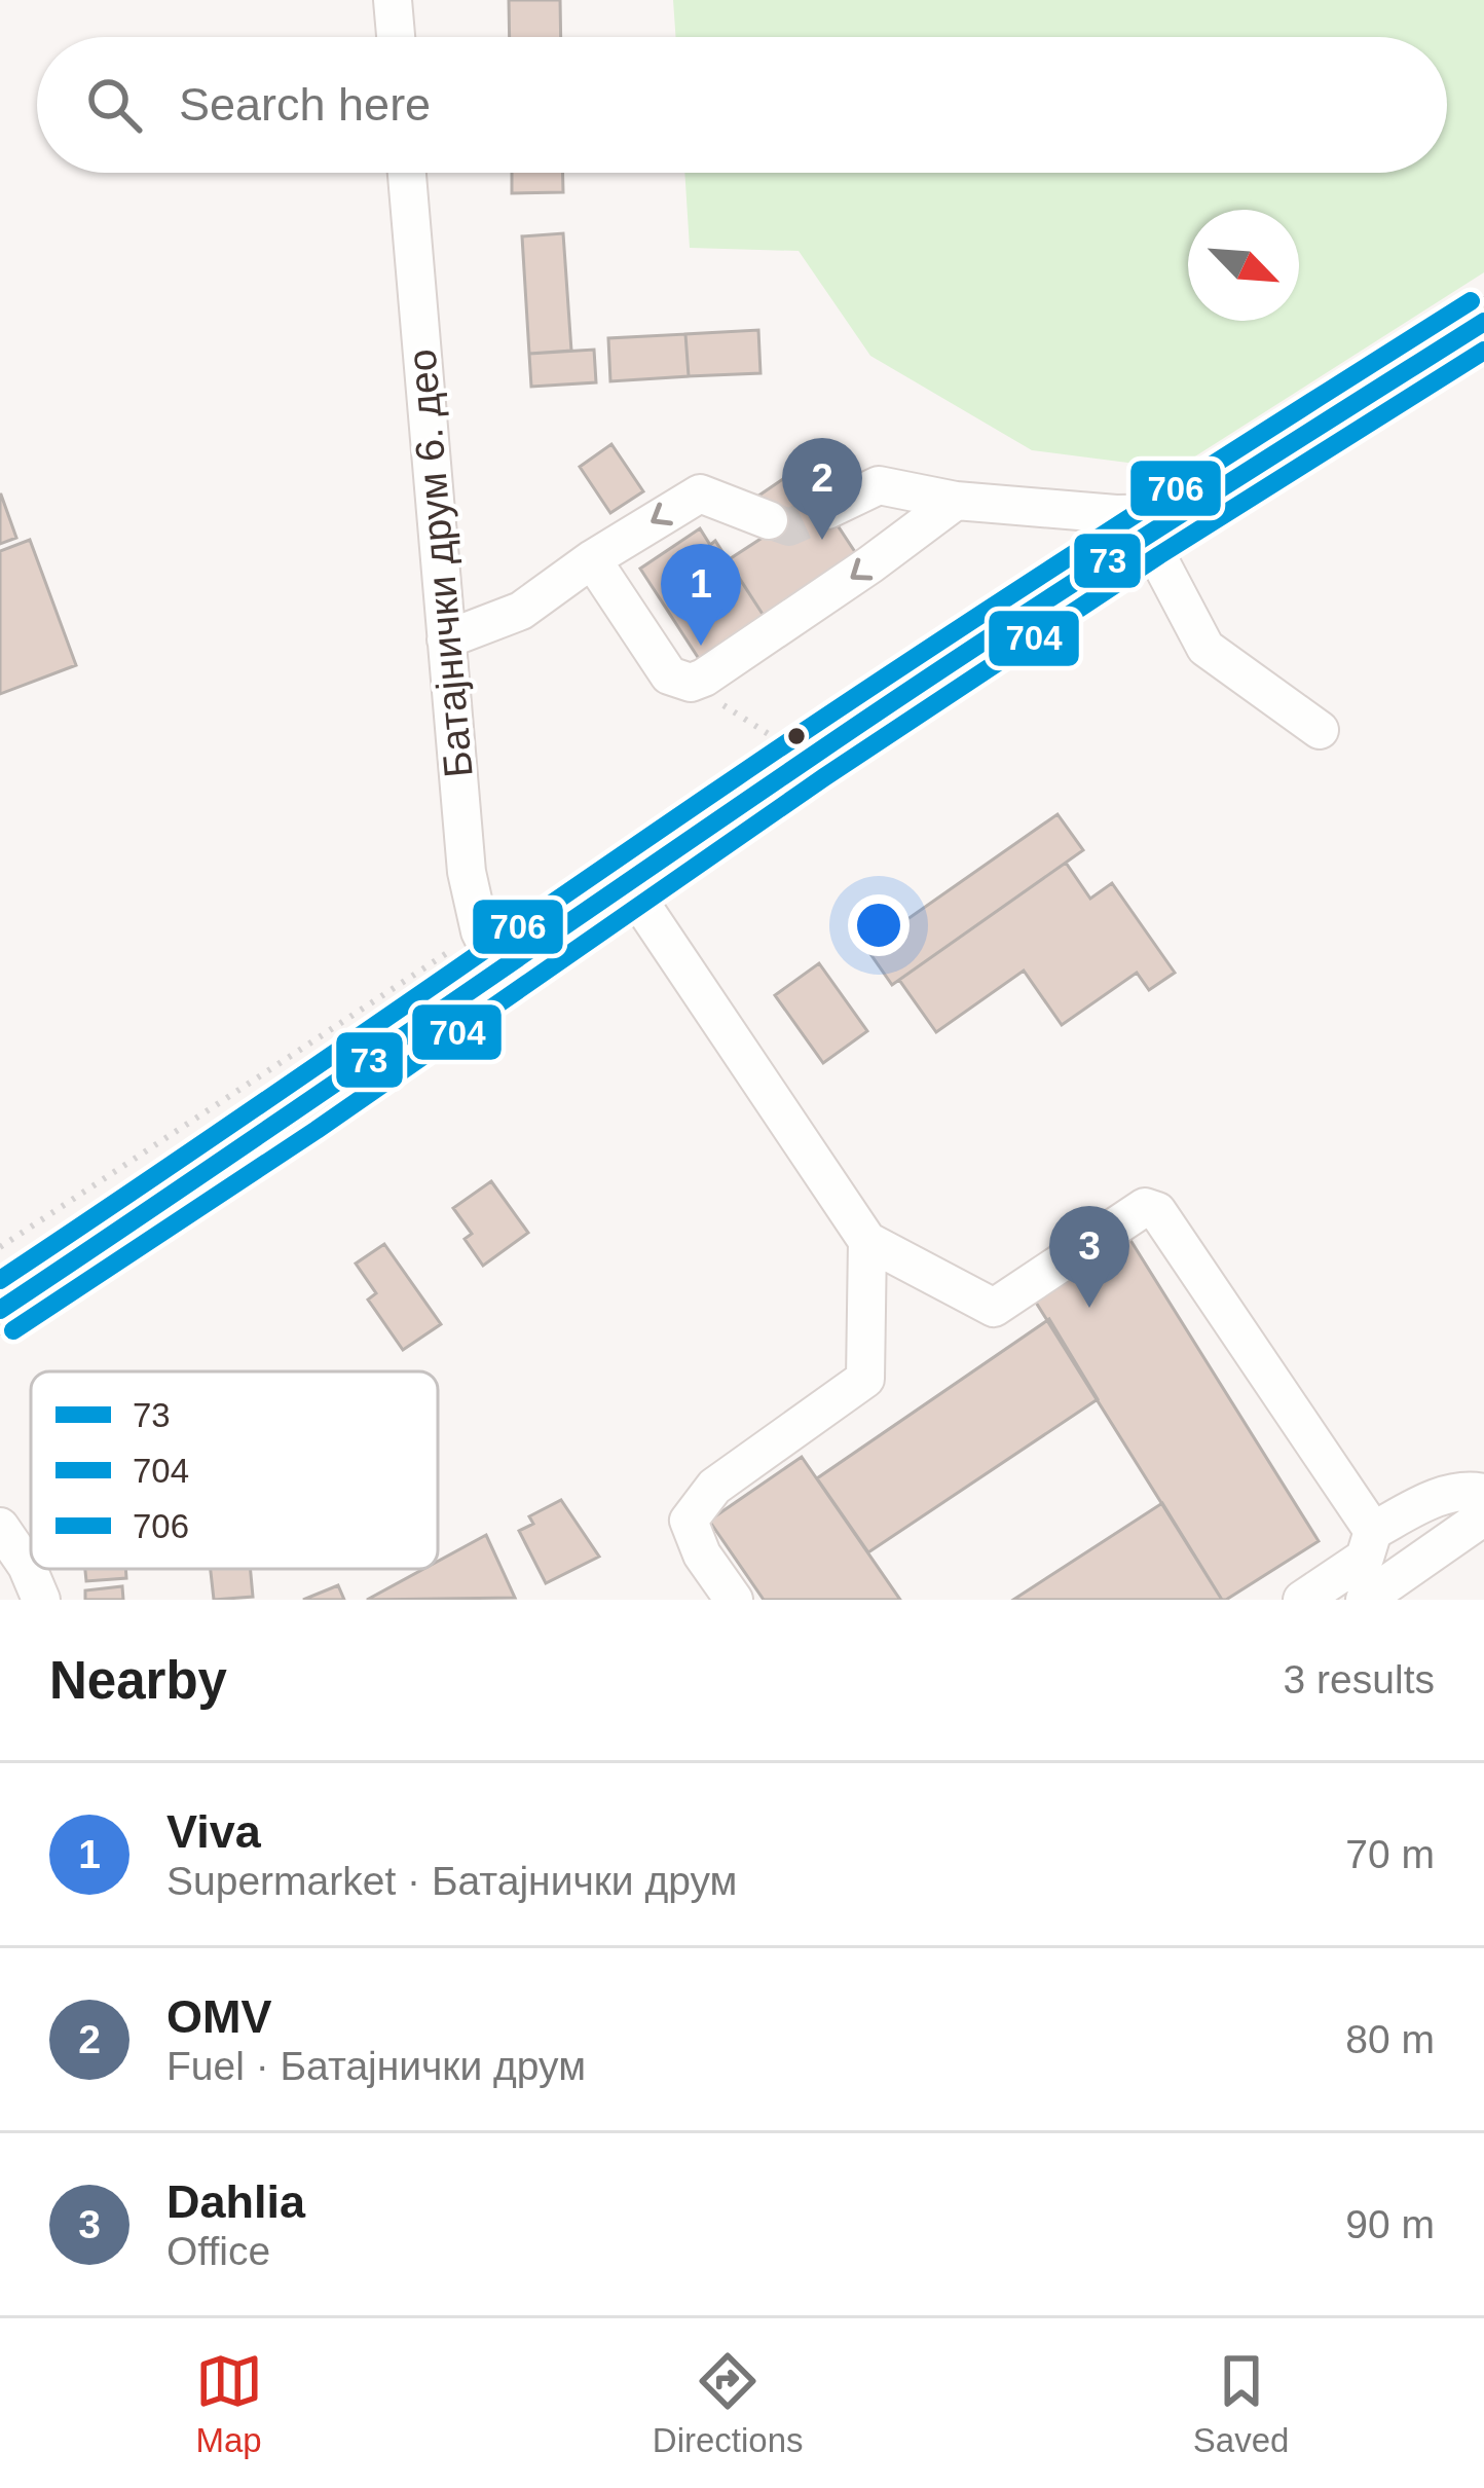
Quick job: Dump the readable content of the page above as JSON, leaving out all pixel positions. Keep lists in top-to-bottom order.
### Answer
{
  "streets": {
    "street": ["Батајнички друм 6. део"]
  },
  "lines": ["transit line 706", "transit line 73", "transit line 704"],
  "legend": ["73", "704", "706"],
  "north": "bottom right",
  "page": {
    "search": "Search here",
    "pins": ["2", "1", "3"],
    "heading": ["Nearby", "3 results"],
    "list": [
      {
        "mark": "1",
        "name": "Viva",
        "note": "Supermarket · Батајнички друм",
        "value": "70 m"
      },
      {
        "mark": "2",
        "name": "OMV",
        "note": "Fuel · Батајнички друм",
        "value": "80 m"
      },
      {
        "mark": "3",
        "name": "Dahlia",
        "note": "Office",
        "value": "90 m"
      }
    ],
    "nav": ["Map", "Directions", "Saved"]
  }
}
